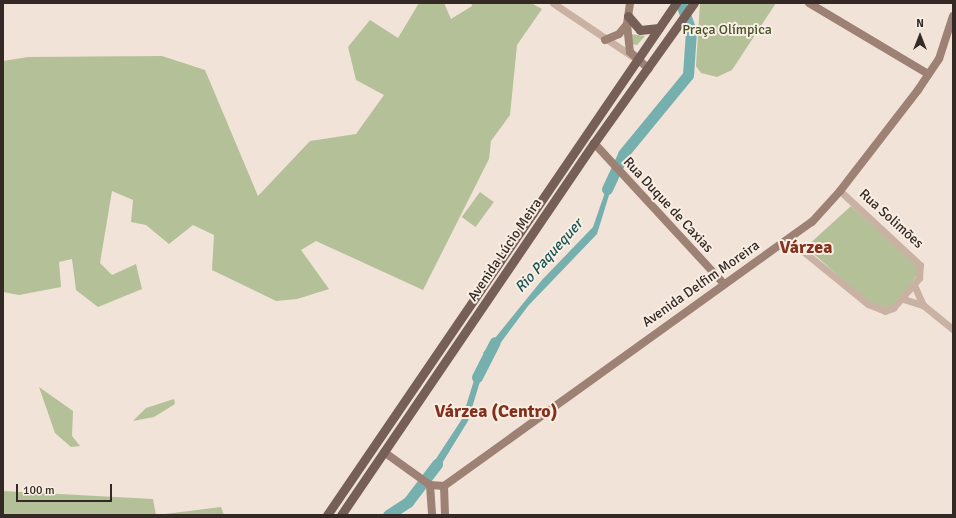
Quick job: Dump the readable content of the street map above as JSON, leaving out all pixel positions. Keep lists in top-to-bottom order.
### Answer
{
  "streets": {
    "main road": ["Rua Duque de Caxias", "Avenida Lúcio Meira", "Avenida Delfim Moreira"],
    "street": ["Rua Solimões"]
  },
  "crossings": [
    ["Rua Duque de Caxias", "Avenida Lúcio Meira"],
    ["Rua Duque de Caxias", "Avenida Delfim Moreira"],
    ["Rua Solimões", "Avenida Delfim Moreira"]
  ],
  "districts": ["Várzea", "Várzea (Centro)"],
  "water": ["Rio Paquequer"],
  "parks": ["Praça Olímpica"],
  "scale_bar": "100 m",
  "north": "top"
}
